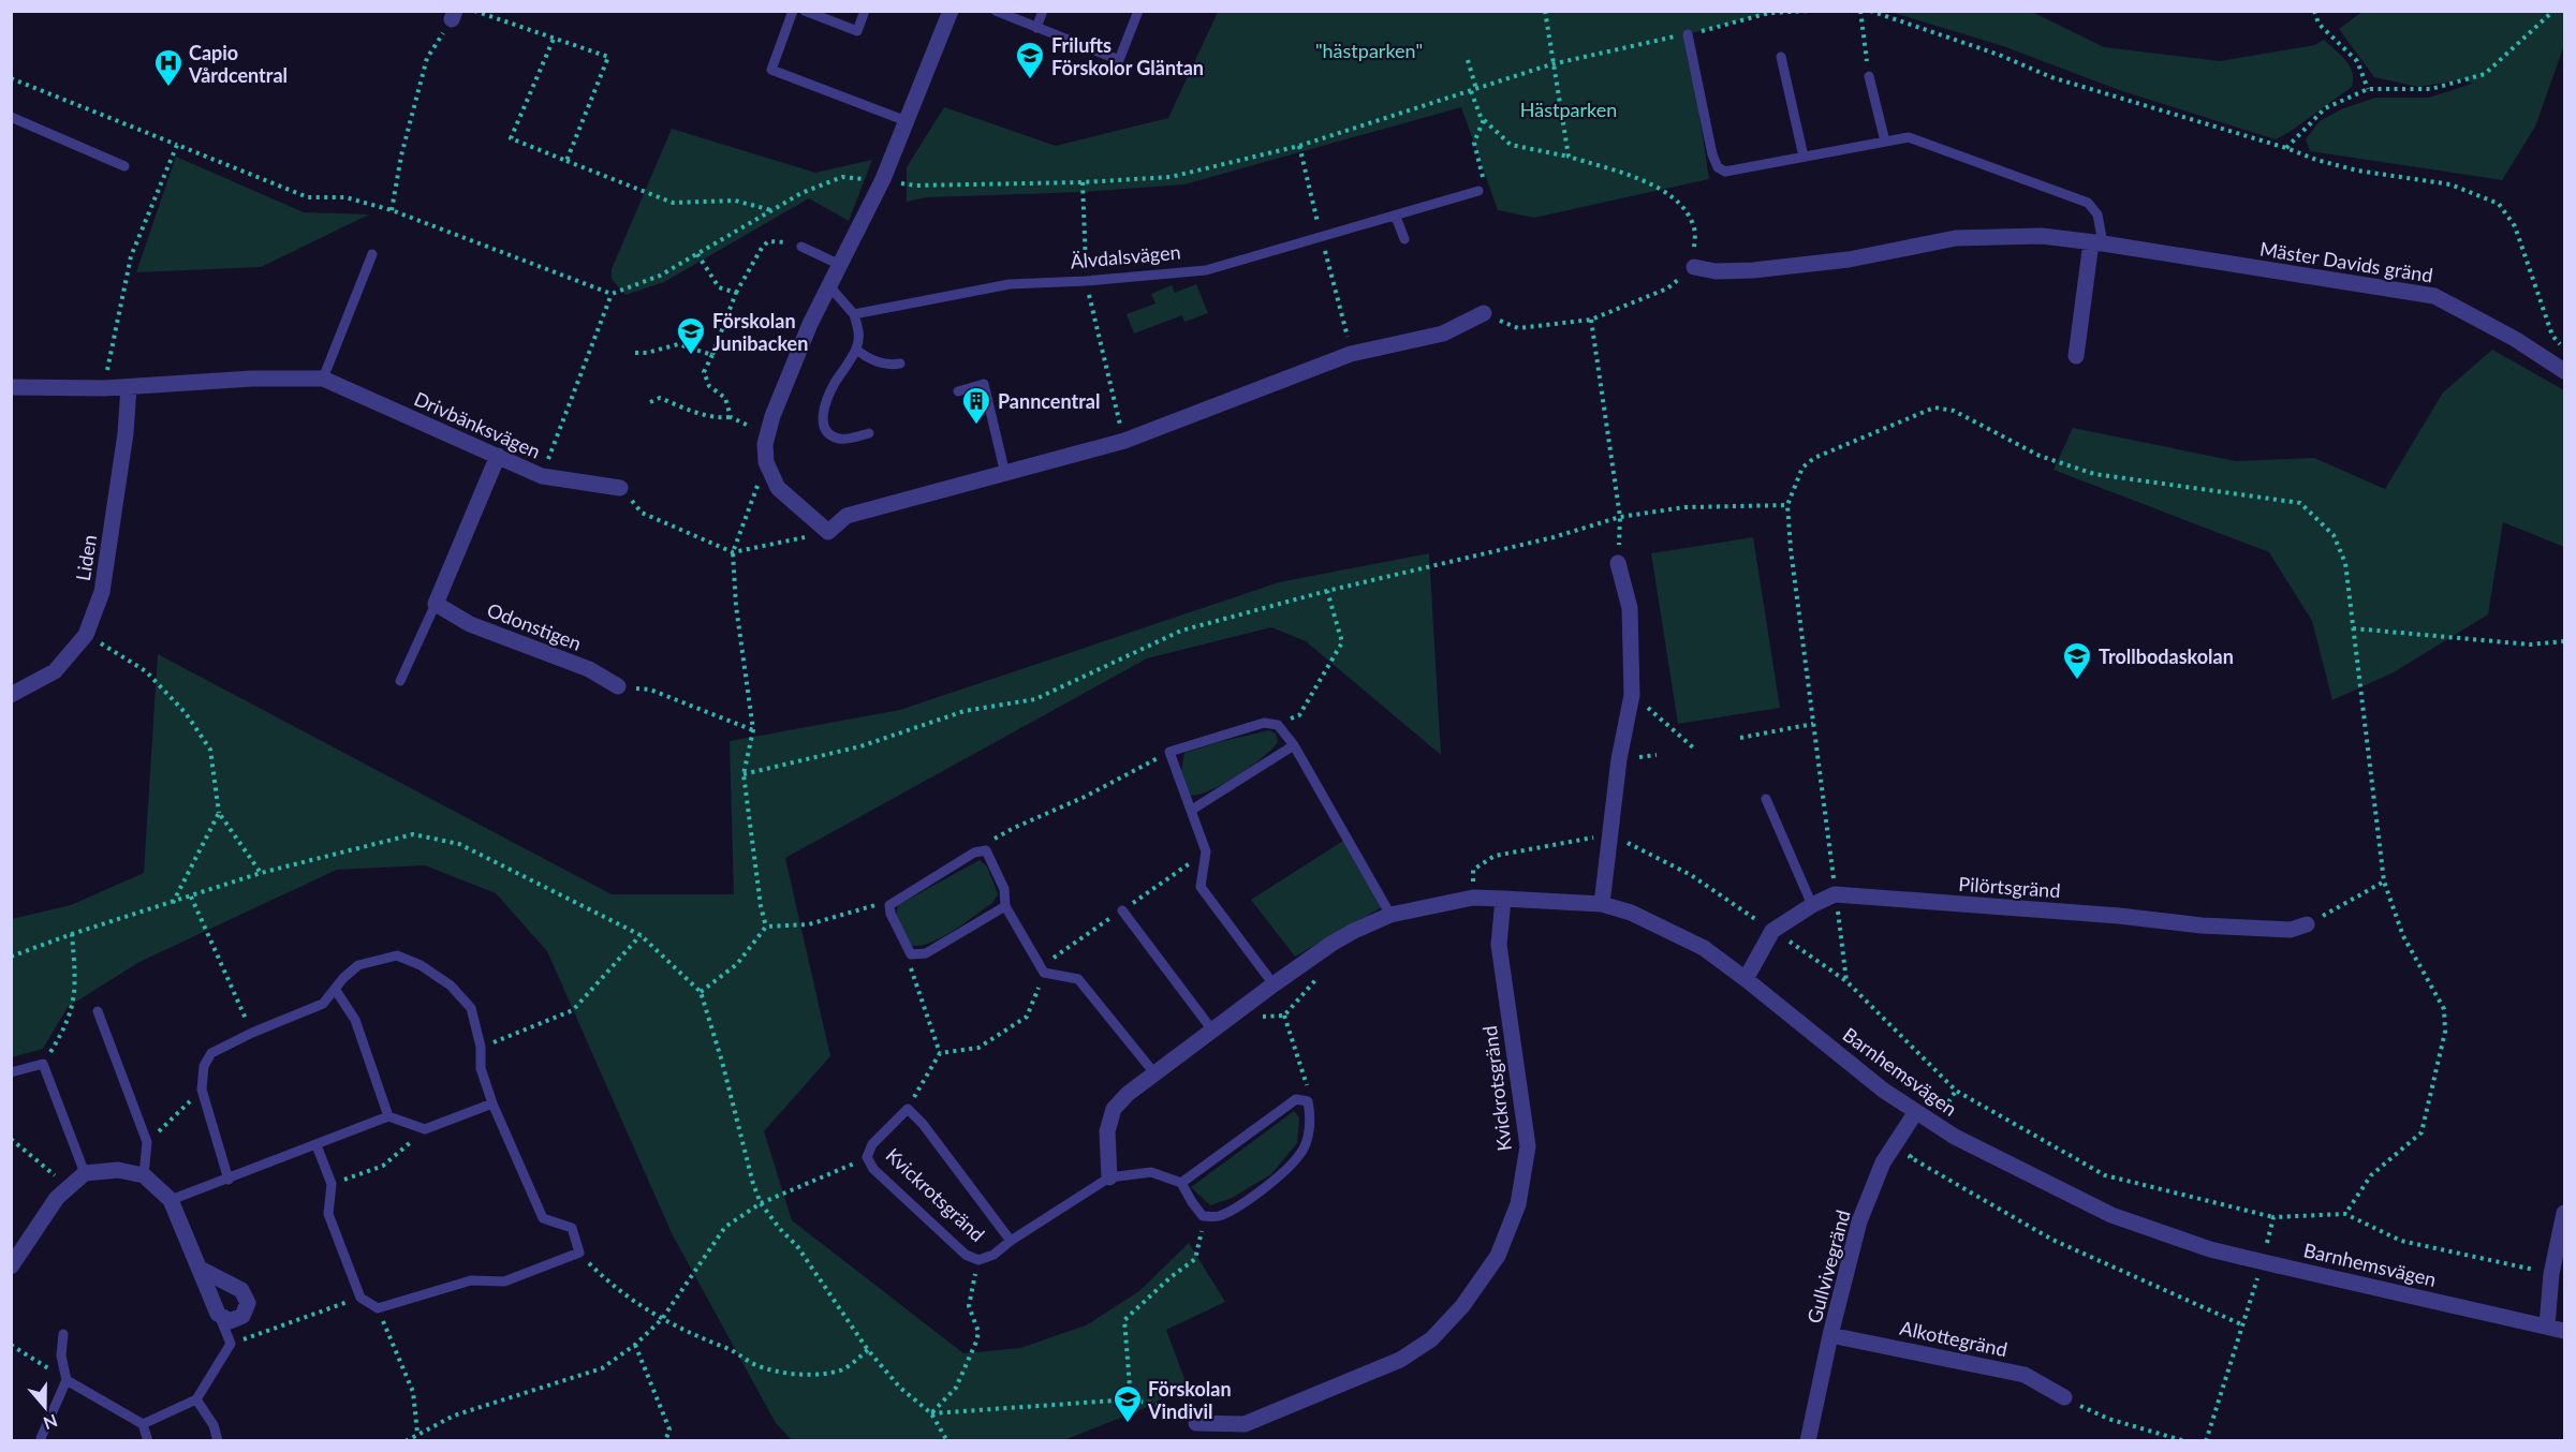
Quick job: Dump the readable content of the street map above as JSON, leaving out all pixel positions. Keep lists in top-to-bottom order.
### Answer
{
  "streets": {
    "street": [
      "Mäster Davids gränd",
      "Drivbänksvägen",
      "Liden",
      "Odonstigen",
      "Pilörtsgränd",
      "Barnhemsvägen",
      "Kvickrotsgränd",
      "Gullvivegränd",
      "Alkottegränd"
    ],
    "lane": ["Älvdalsvägen"]
  },
  "crossings": [
    ["Drivbänksvägen", "Liden"],
    ["Pilörtsgränd", "Barnhemsvägen"],
    ["Barnhemsvägen", "Gullvivegränd"],
    ["Gullvivegränd", "Alkottegränd"]
  ],
  "parks": ["\"hästparken\"", "Hästparken"],
  "places": {
    "school or university": [
      "Frilufts Förskolor Gläntan",
      "Förskolan Junibacken",
      "Trollbodaskolan",
      "Förskolan Vindivil"
    ],
    "hospital": ["Capio Vårdcentral"],
    "building": ["Panncentral"]
  },
  "north": "bottom"
}
